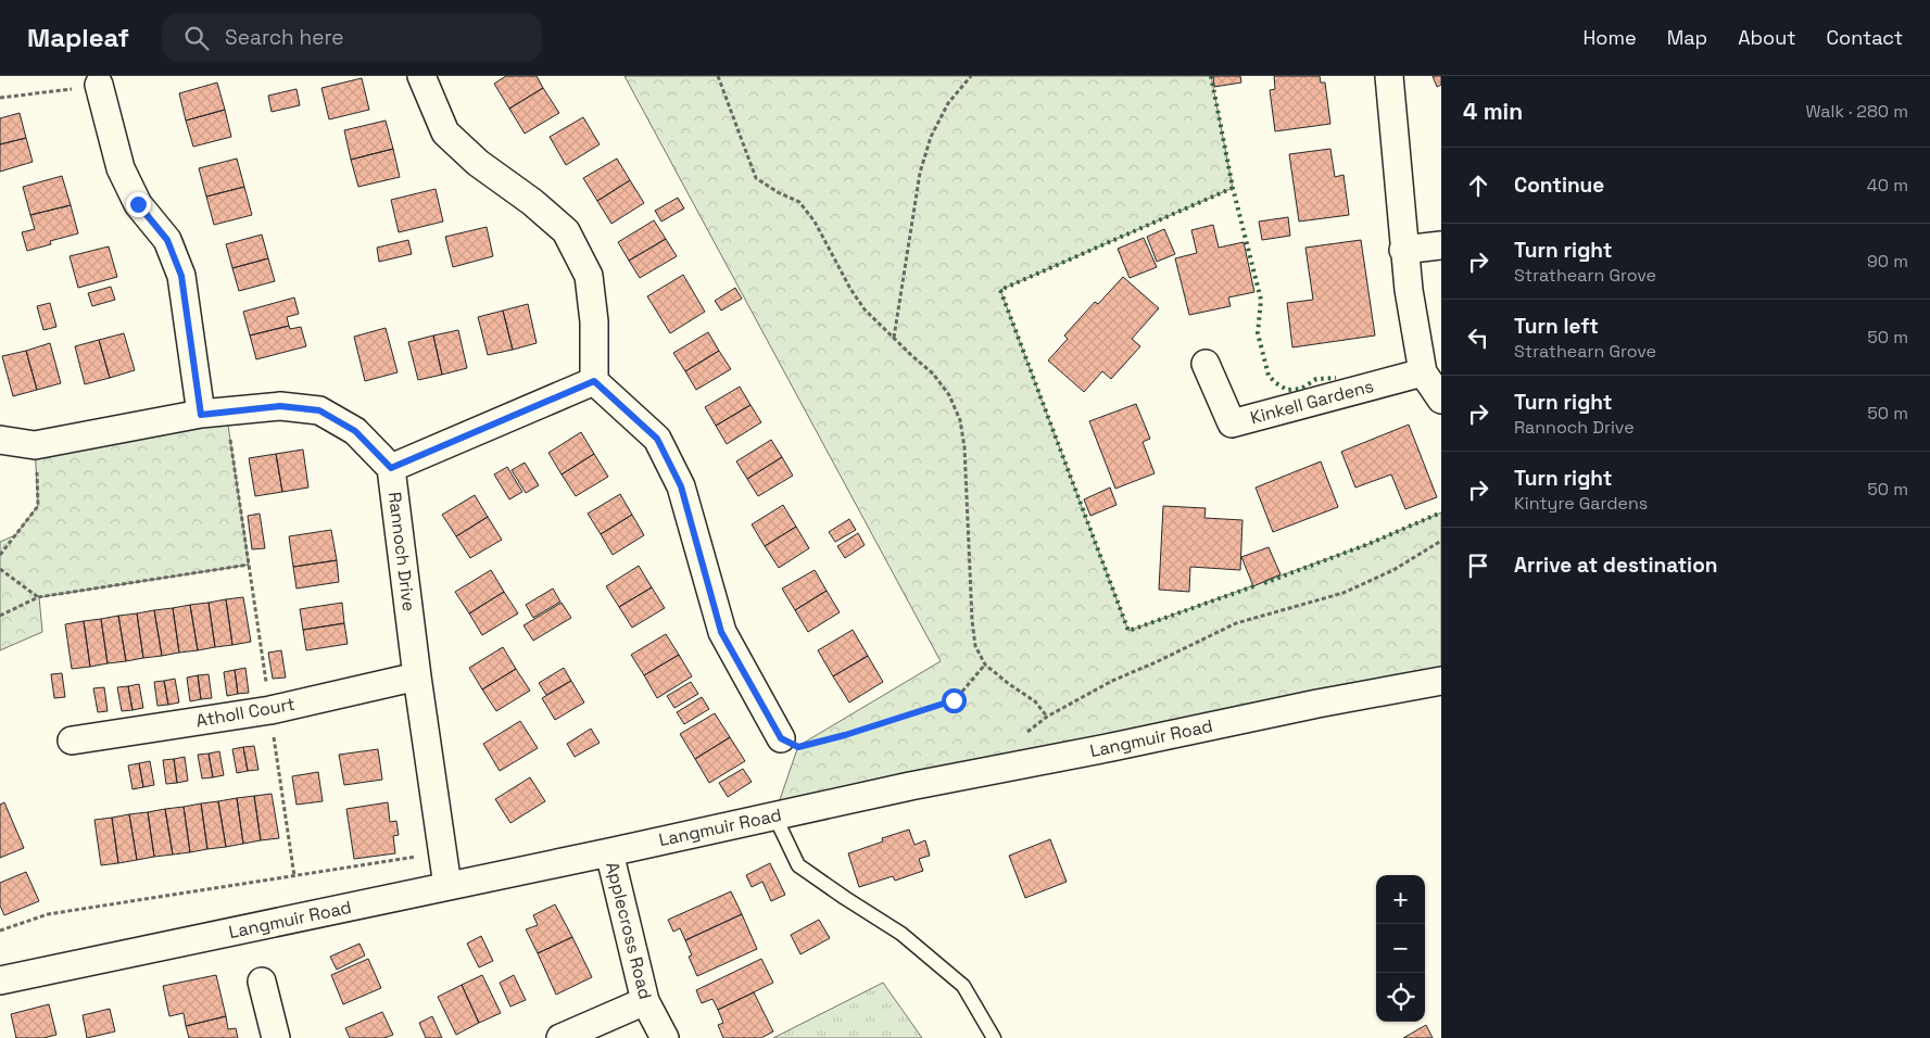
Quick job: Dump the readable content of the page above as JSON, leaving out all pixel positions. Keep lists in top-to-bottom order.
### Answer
{
  "streets": {
    "street": [
      "Kinkell Gardens",
      "Rannoch Drive",
      "Atholl Court",
      "Langmuir Road",
      "Applecross Road"
    ]
  },
  "crossings": [
    ["Rannoch Drive", "Atholl Court"],
    ["Rannoch Drive", "Langmuir Road"],
    ["Langmuir Road", "Applecross Road"]
  ],
  "page": {
    "header": "Mapleaf",
    "search": "Search here",
    "nav": [
      "Home",
      "Map",
      "About",
      "Contact"
    ],
    "heading": ["4 min", "Walk · 280 m"],
    "list": [
      ["Continue", "40 m"],
      ["Turn right", "Strathearn Grove", "90 m"],
      ["Turn left", "Strathearn Grove", "50 m"],
      ["Turn right", "Rannoch Drive", "50 m"],
      ["Turn right", "Kintyre Gardens", "50 m"],
      "Arrive at destination"
    ],
    "map_buttons": ["+", "−"]
  }
}
